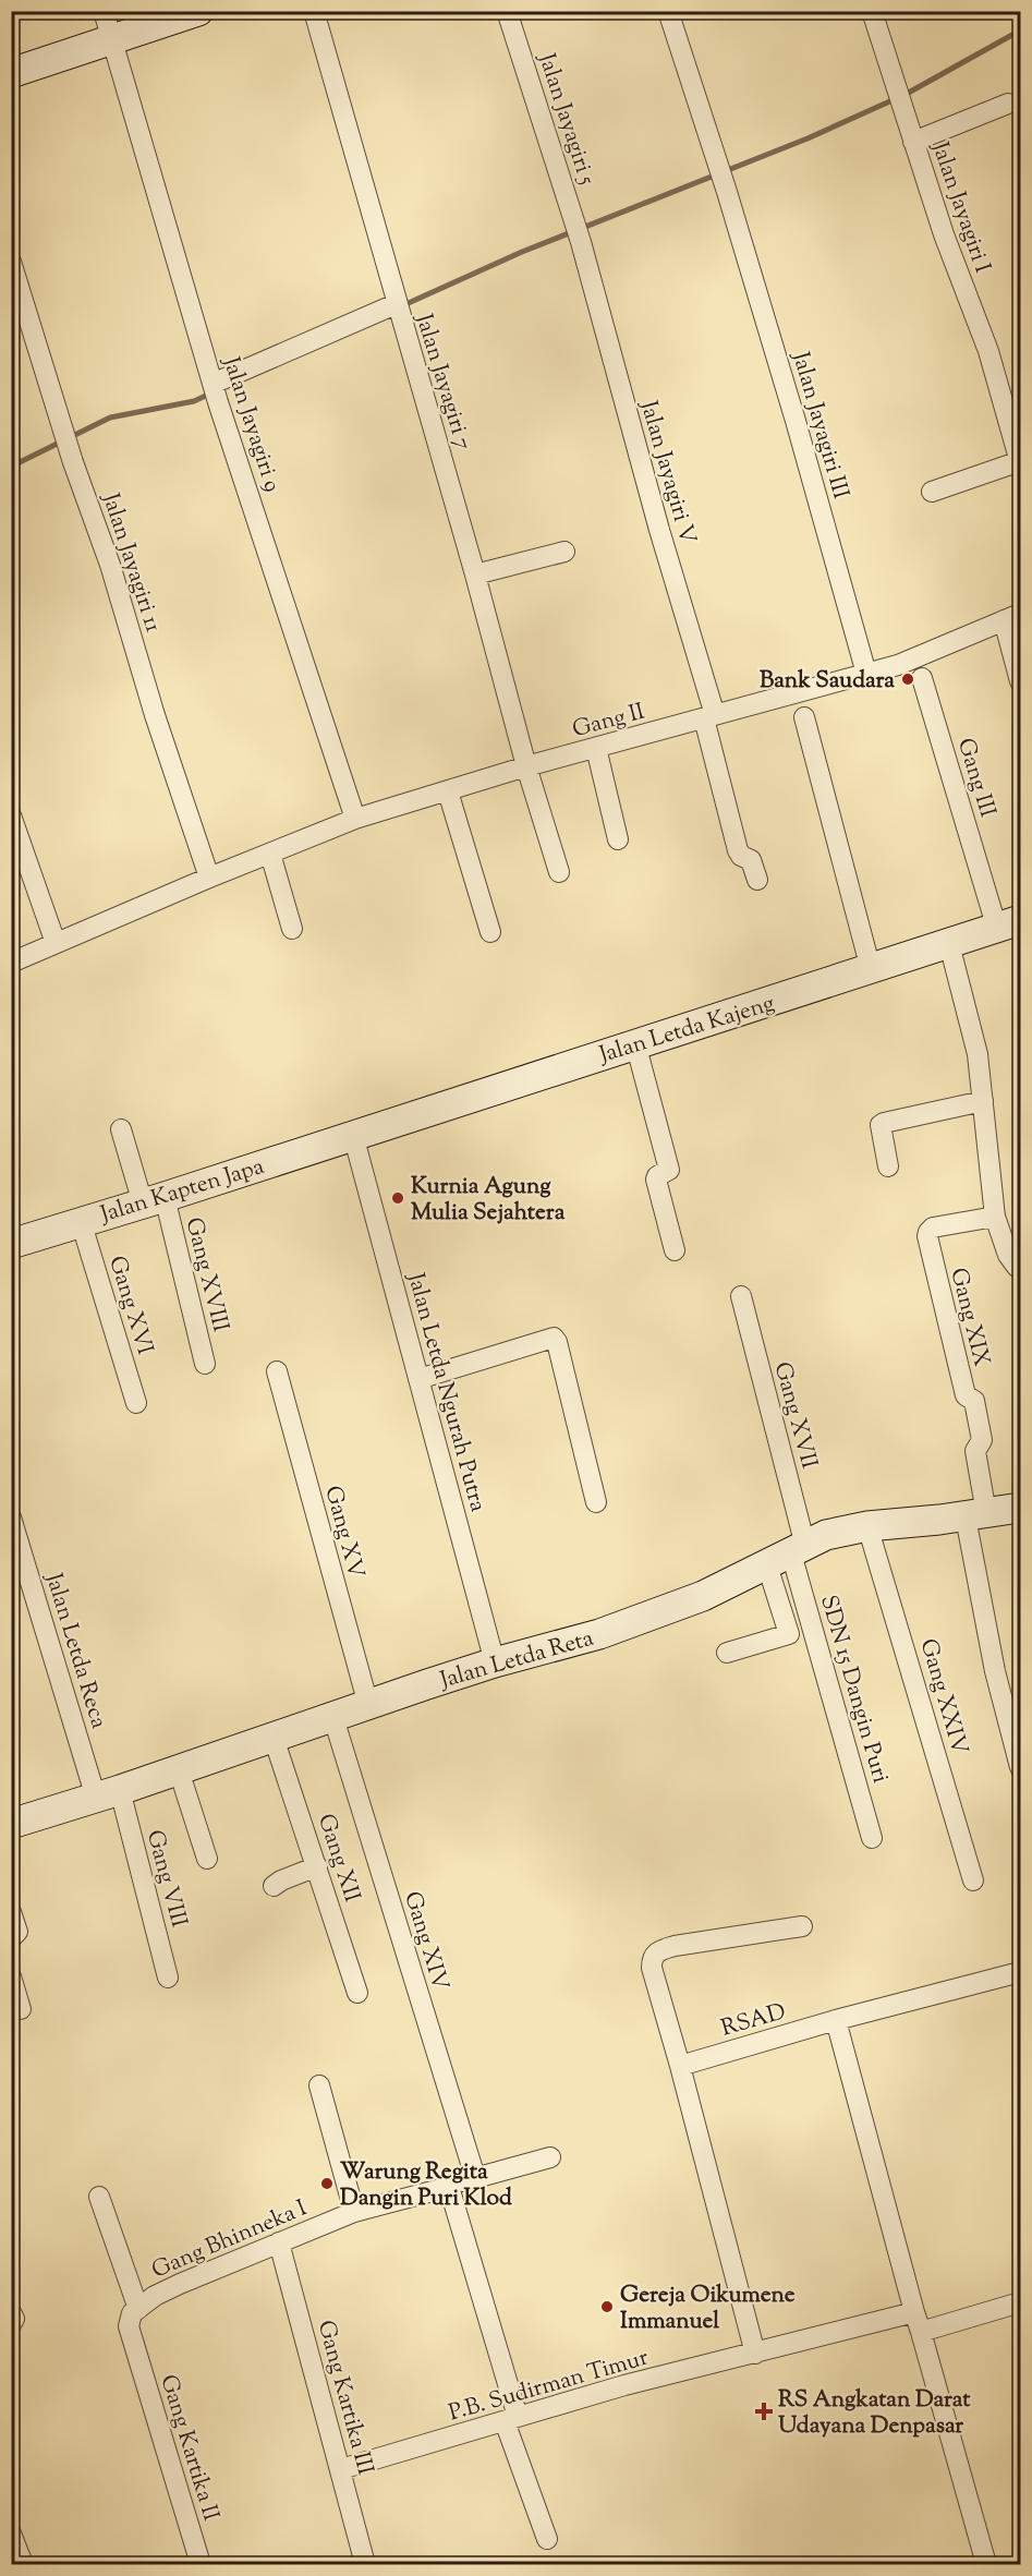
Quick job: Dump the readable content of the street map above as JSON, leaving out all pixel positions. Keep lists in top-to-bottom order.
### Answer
{
  "streets": {
    "street": [
      "Jalan Jayagiri 5",
      "Jalan Jayagiri I",
      "Jalan Jayagiri 7",
      "Jalan Jayagiri 9",
      "Jalan Jayagiri III",
      "Jalan Jayagiri V",
      "Jalan Jayagiri 11",
      "Gang II",
      "Gang III",
      "Jalan Letda Kajeng",
      "Jalan Kapten Japa",
      "Gang XVIII",
      "Gang XVI",
      "Gang XIX",
      "Jalan Letda Ngurah Putra",
      "Gang XVII",
      "Gang XV",
      "Jalan Letda Reca",
      "Jalan Letda Reta",
      "SDN 15 Dangin Puri",
      "Gang XXIV",
      "Gang XII",
      "Gang VIII",
      "Gang XIV",
      "RSAD",
      "Gang Bhinneka I",
      "P.B. Sudirman Timur",
      "Gang Kartika III",
      "Gang Kartika II"
    ]
  },
  "crossings": [
    ["Jalan Jayagiri 5", "Jalan Jayagiri V"],
    ["Jalan Jayagiri 7", "Gang II"],
    ["Jalan Jayagiri 9", "Gang II"],
    ["Jalan Jayagiri III", "Gang II"],
    ["Jalan Jayagiri V", "Gang II"],
    ["Jalan Jayagiri 11", "Gang II"],
    ["Gang III", "Jalan Letda Kajeng"],
    ["Jalan Letda Kajeng", "Jalan Kapten Japa"],
    ["Jalan Letda Kajeng", "Jalan Letda Ngurah Putra"],
    ["Jalan Kapten Japa", "Gang XVIII"],
    ["Jalan Kapten Japa", "Gang XVI"],
    ["Jalan Kapten Japa", "Jalan Letda Ngurah Putra"],
    ["Gang XIX", "Jalan Letda Reta"],
    ["Jalan Letda Ngurah Putra", "Jalan Letda Reta"],
    ["Gang XVII", "Jalan Letda Reta"],
    ["Gang XVII", "SDN 15 Dangin Puri"],
    ["Gang XV", "Jalan Letda Reta"],
    ["Jalan Letda Reca", "Jalan Letda Reta"],
    ["Jalan Letda Reca", "Gang VIII"],
    ["Jalan Letda Reta", "SDN 15 Dangin Puri"],
    ["Jalan Letda Reta", "Gang XXIV"],
    ["Jalan Letda Reta", "Gang XII"],
    ["Jalan Letda Reta", "Gang VIII"],
    ["Jalan Letda Reta", "Gang XIV"],
    ["Gang XIV", "Gang Bhinneka I"],
    ["Gang Bhinneka I", "Gang Kartika III"],
    ["Gang Bhinneka I", "Gang Kartika II"],
    ["P.B. Sudirman Timur", "Gang Kartika III"]
  ],
  "places": {
    "other": [
      "Bank Saudara",
      "Kurnia Agung Mulia Sejahtera",
      "Warung Regita Dangin Puri Klod",
      "Gereja Oikumene Immanuel"
    ],
    "health": ["RS Angkatan Darat Udayana Denpasar"]
  }
}
